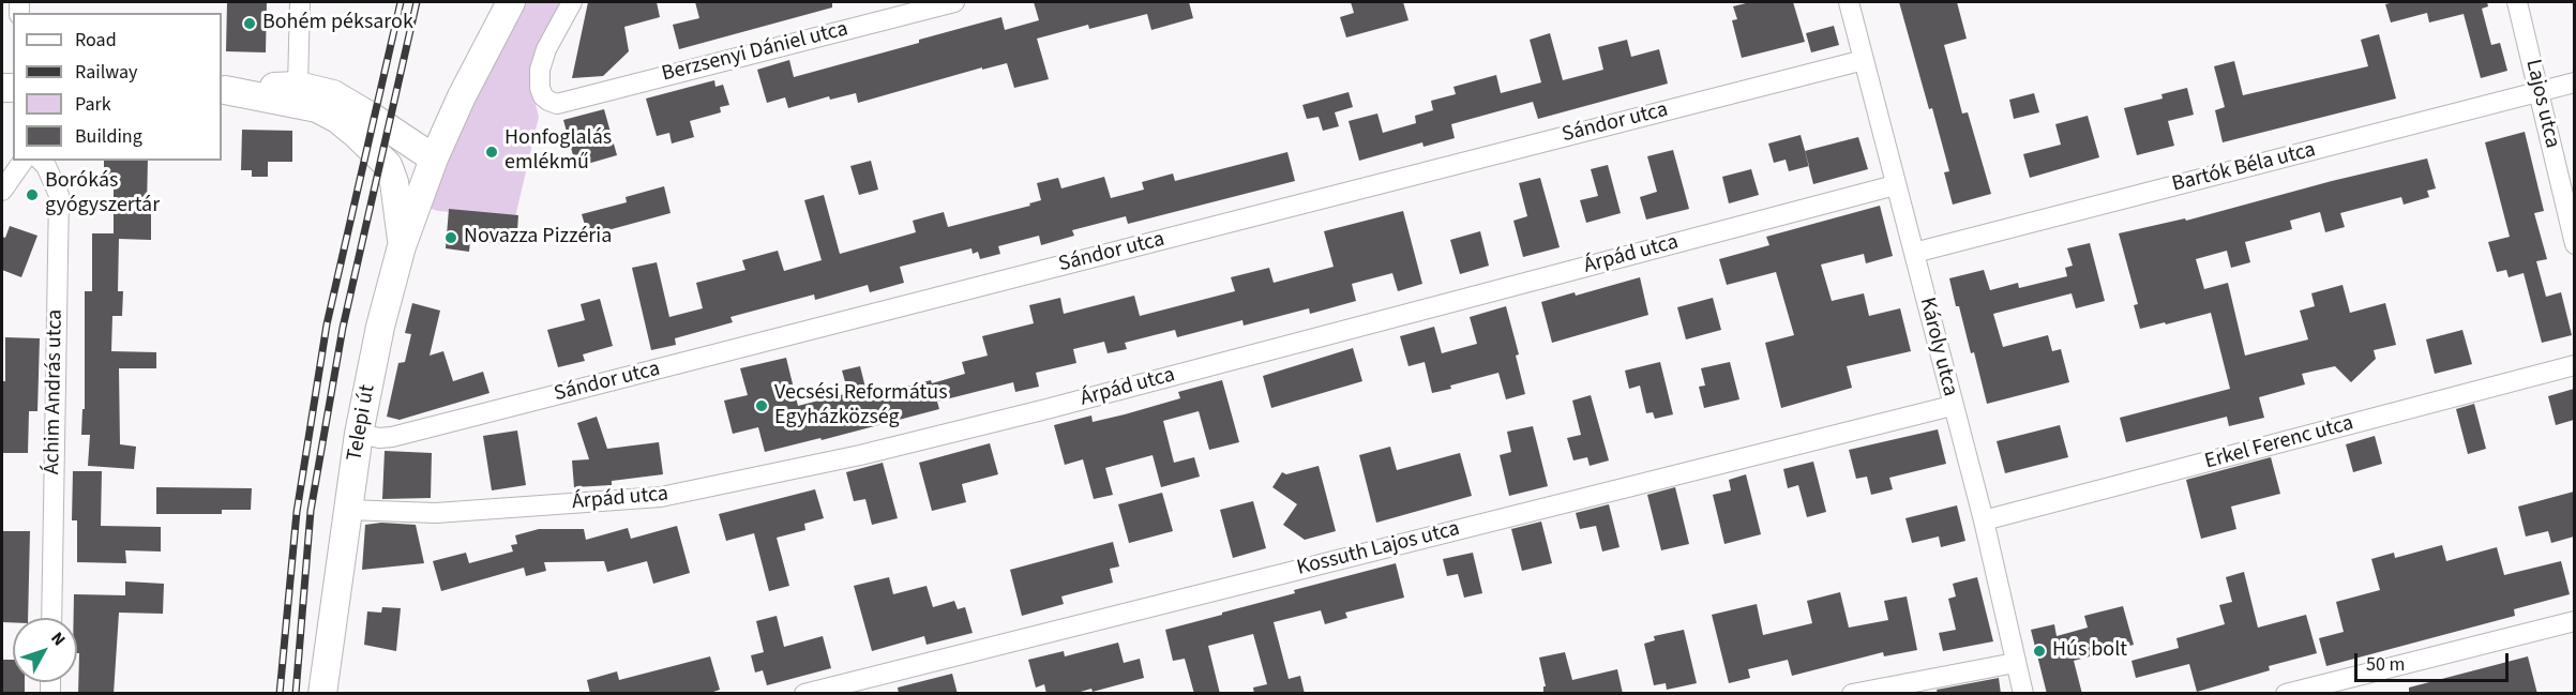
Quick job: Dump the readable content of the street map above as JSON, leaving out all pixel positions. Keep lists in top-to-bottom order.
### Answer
{
  "streets": {
    "main road": ["Telepi út"],
    "street": [
      "Berzsenyi Dániel utca",
      "Lajos utca",
      "Sándor utca",
      "Bartók Béla utca",
      "Árpád utca",
      "Károly utca",
      "Áchim András utca",
      "Erkel Ferenc utca",
      "Kossuth Lajos utca"
    ]
  },
  "crossings": [
    ["Lajos utca", "Bartók Béla utca"],
    ["Sándor utca", "Károly utca"],
    ["Sándor utca", "Telepi út"],
    ["Bartók Béla utca", "Károly utca"],
    ["Árpád utca", "Károly utca"],
    ["Árpád utca", "Telepi út"],
    ["Károly utca", "Erkel Ferenc utca"],
    ["Károly utca", "Kossuth Lajos utca"]
  ],
  "places": [
    "Bohém péksarok",
    "Honfoglalás emlékmű",
    "Borókás gyógyszertár",
    "Novazza Pizzéria",
    "Vecsési Református Egyházközség",
    "Hús bolt"
  ],
  "legend": [
    "Road",
    "Railway",
    "Park",
    "Building"
  ],
  "scale_bar": "50 m",
  "north": "top right"
}
